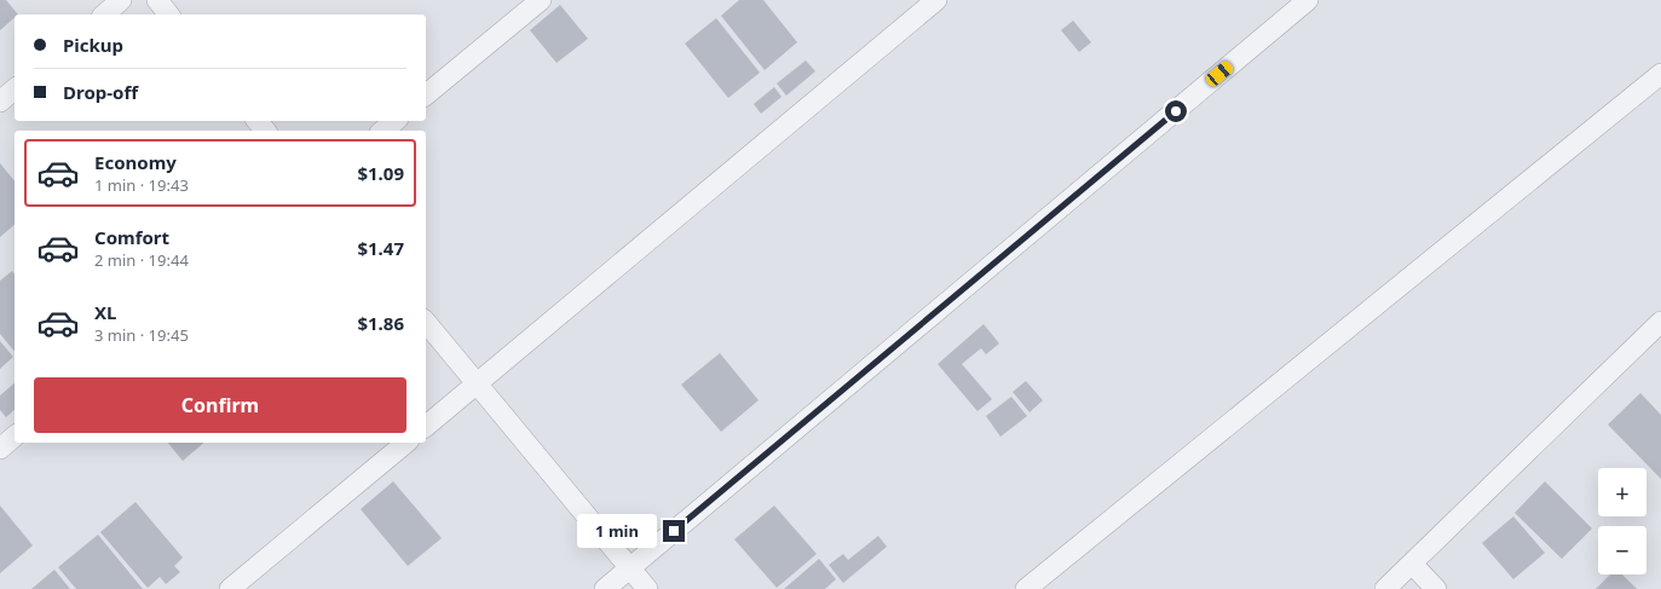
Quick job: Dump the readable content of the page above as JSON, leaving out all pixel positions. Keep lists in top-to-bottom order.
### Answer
{
  "page": {
    "banner": ["Pickup", "Drop-off"],
    "list": [
      {
        "name": "Economy",
        "note": "1 min · 19:43",
        "value": "$1.09"
      },
      {
        "name": "Comfort",
        "note": "2 min · 19:44",
        "value": "$1.47"
      },
      {
        "name": "XL",
        "note": "3 min · 19:45",
        "value": "$1.86"
      }
    ],
    "buttons": "Confirm",
    "map_buttons": ["+", "−"],
    "bubble": "1 min"
  }
}
